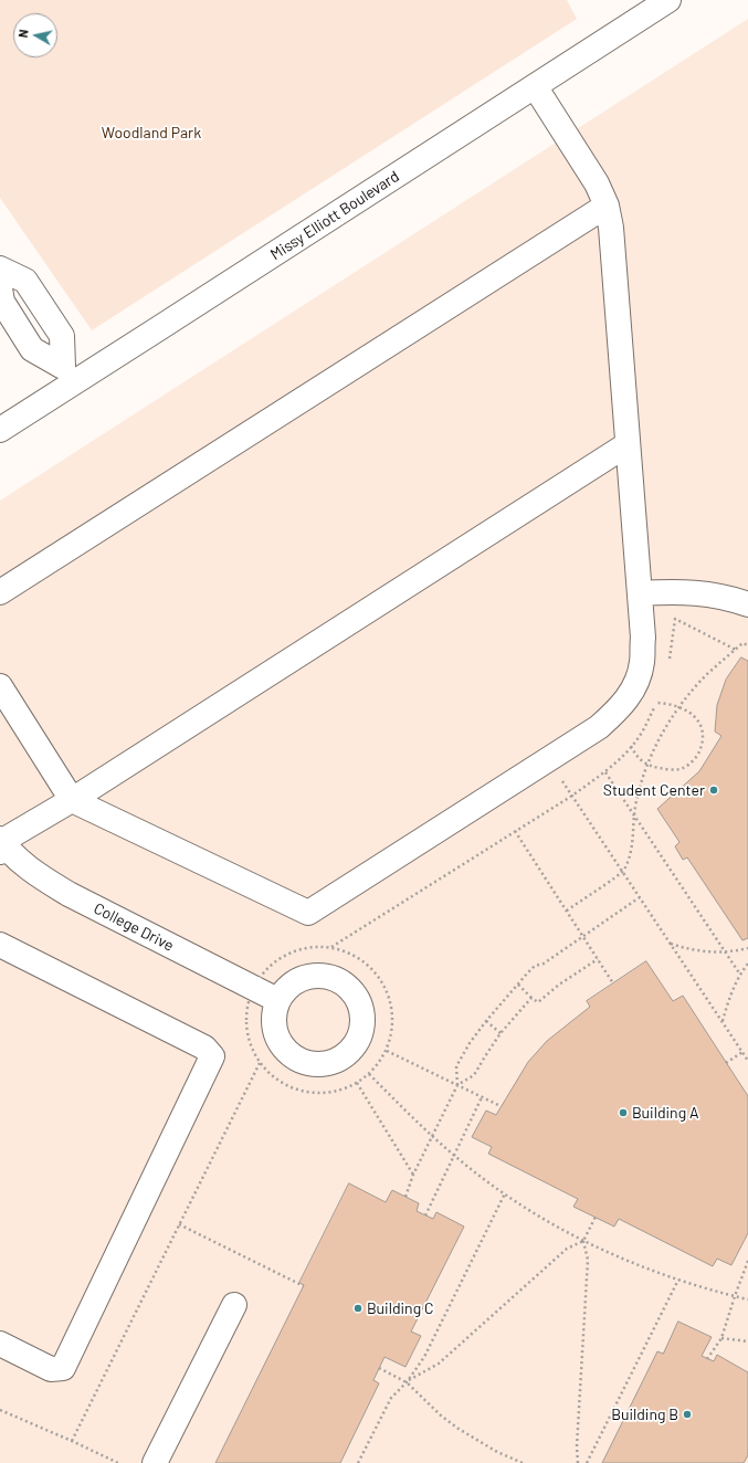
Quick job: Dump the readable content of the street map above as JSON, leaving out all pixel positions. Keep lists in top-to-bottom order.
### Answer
{
  "streets": {
    "street": ["Missy Elliott Boulevard", "College Drive"]
  },
  "parks": ["Woodland Park"],
  "places": [
    "Student Center",
    "Building A",
    "Building C",
    "Building B"
  ],
  "north": "left"
}
